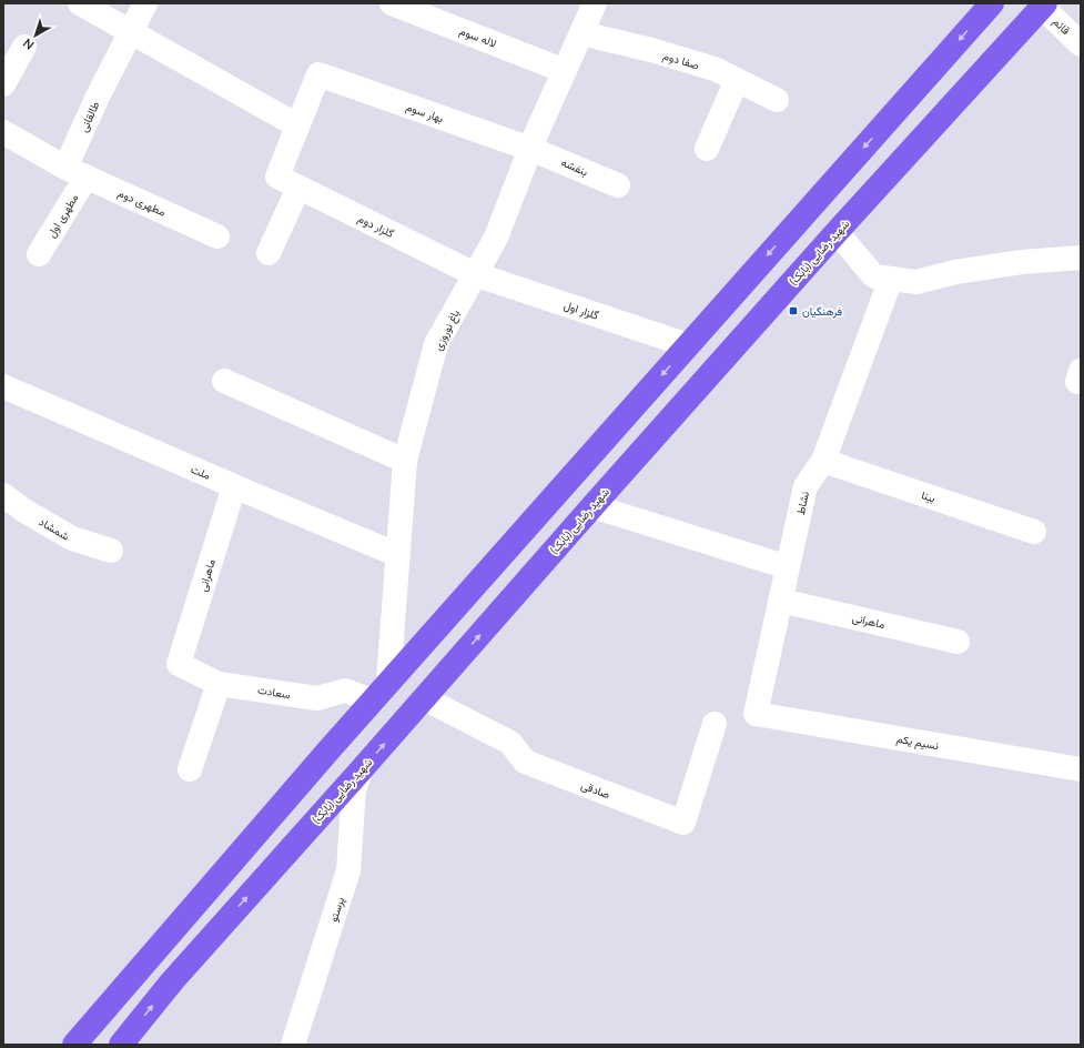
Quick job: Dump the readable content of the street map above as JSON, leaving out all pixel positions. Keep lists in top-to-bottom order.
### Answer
{
  "streets": {
    "main road": ["شهید رضایی (بابک)"],
    "street": [
      "قائم",
      "لاله سوم",
      "صفا دوم",
      "بهار سوم",
      "طالقانی",
      "بنفشه",
      "مطهری دوم",
      "مطهری اول",
      "گلزار دوم",
      "گلزار اول",
      "باغ نوروزی",
      "ملت",
      "بینا",
      "نشاط",
      "شمشاد",
      "ماهرانی",
      "سعادت",
      "نسیم یکم",
      "صادقی",
      "پرستو"
    ]
  },
  "crossings": [
    ["قائم", "شهید رضایی (بابک)"],
    ["لاله سوم", "باغ نوروزی"],
    ["صفا دوم", "باغ نوروزی"],
    ["بهار سوم", "بنفشه"],
    ["بهار سوم", "گلزار دوم"],
    ["بهار سوم", "باغ نوروزی"],
    ["طالقانی", "مطهری دوم"],
    ["طالقانی", "مطهری اول"],
    ["بنفشه", "باغ نوروزی"],
    ["مطهری دوم", "مطهری اول"],
    ["گلزار دوم", "گلزار اول"],
    ["گلزار دوم", "باغ نوروزی"],
    ["شهید رضایی (بابک)", "صادقی"],
    ["شهید رضایی (بابک)", "پرستو"],
    ["گلزار اول", "باغ نوروزی"],
    ["باغ نوروزی", "ملت"],
    ["ملت", "ماهرانی"],
    ["بینا", "نشاط"],
    ["نشاط", "ماهرانی"],
    ["نشاط", "نسیم یکم"],
    ["ماهرانی", "سعادت"]
  ],
  "places": {
    "transit": ["فرهنگیان"]
  },
  "north": "bottom left"
}
